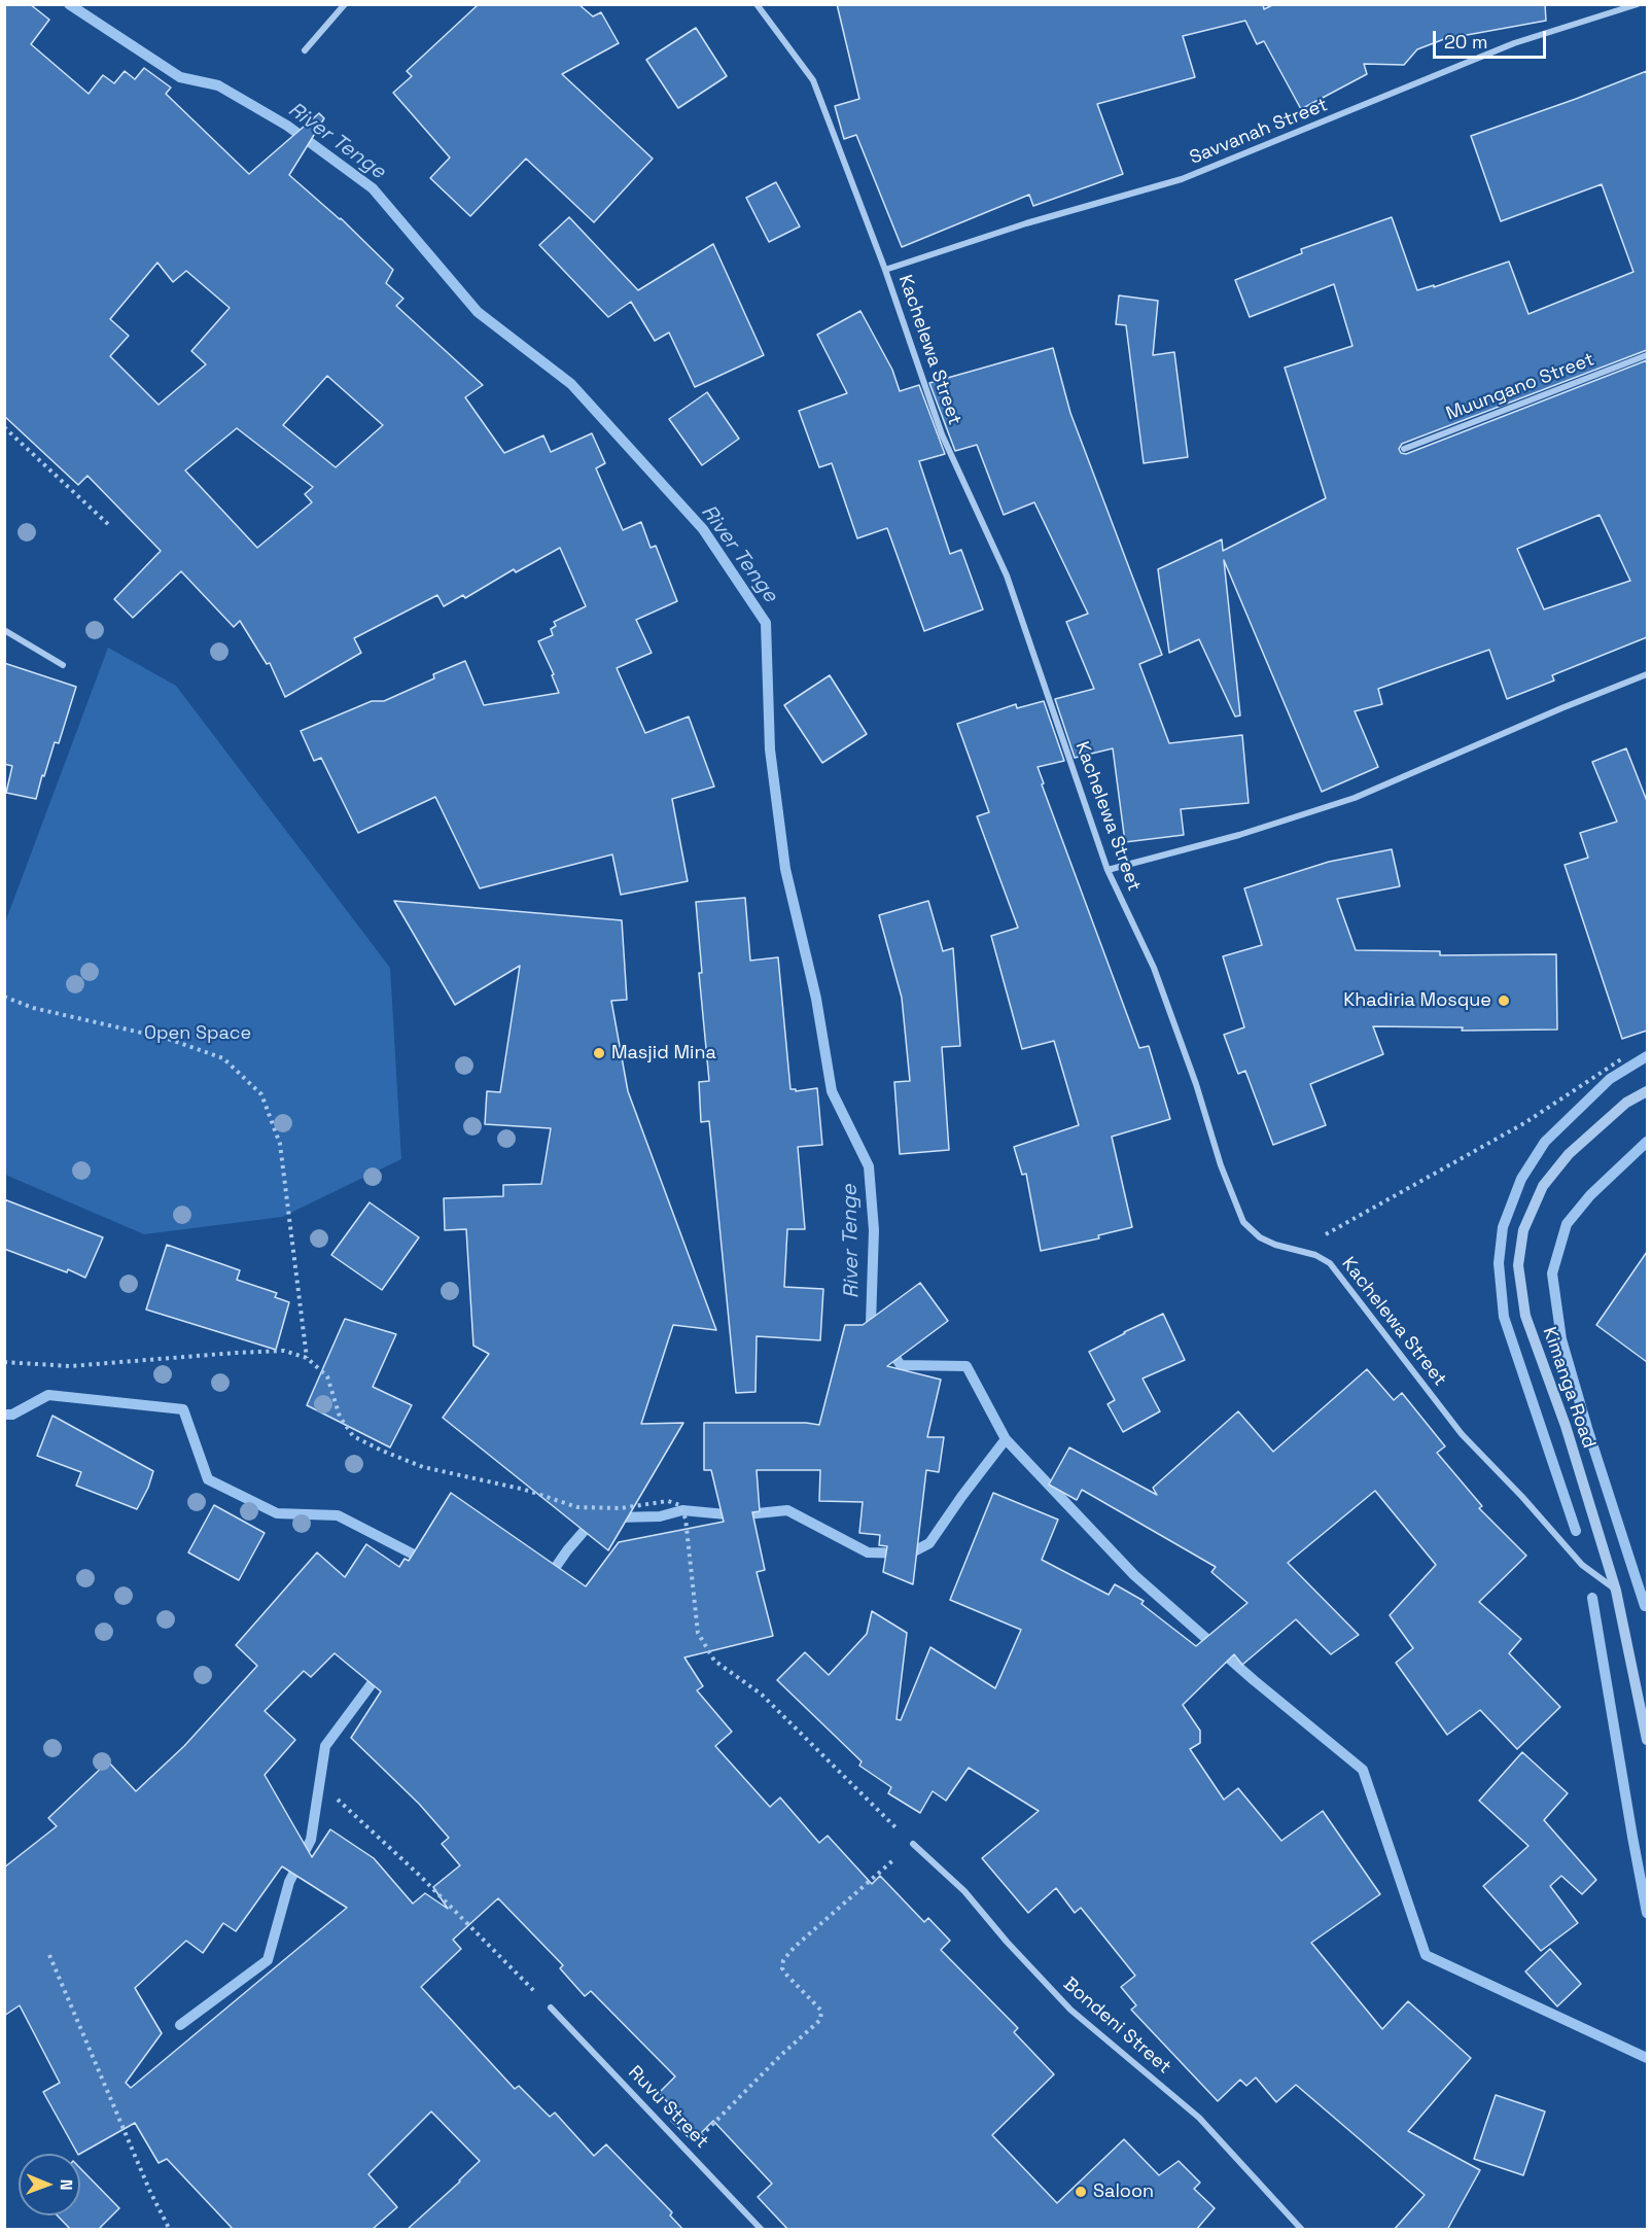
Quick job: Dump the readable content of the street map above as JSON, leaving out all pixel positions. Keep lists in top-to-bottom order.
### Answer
{
  "streets": {
    "street": [
      "Savvanah Street",
      "Kachelewa Street",
      "Muungano Street",
      "Kimanga Road",
      "Bondeni Street",
      "Ruvu Street"
    ]
  },
  "crossings": [
    ["Savvanah Street", "Kachelewa Street"],
    ["Kachelewa Street", "Kimanga Road"]
  ],
  "water": ["River Tenge"],
  "parks": ["Open Space"],
  "places": ["Khadiria Mosque", "Masjid Mina", "Saloon"],
  "scale_bar": "20 m",
  "north": "right"
}
